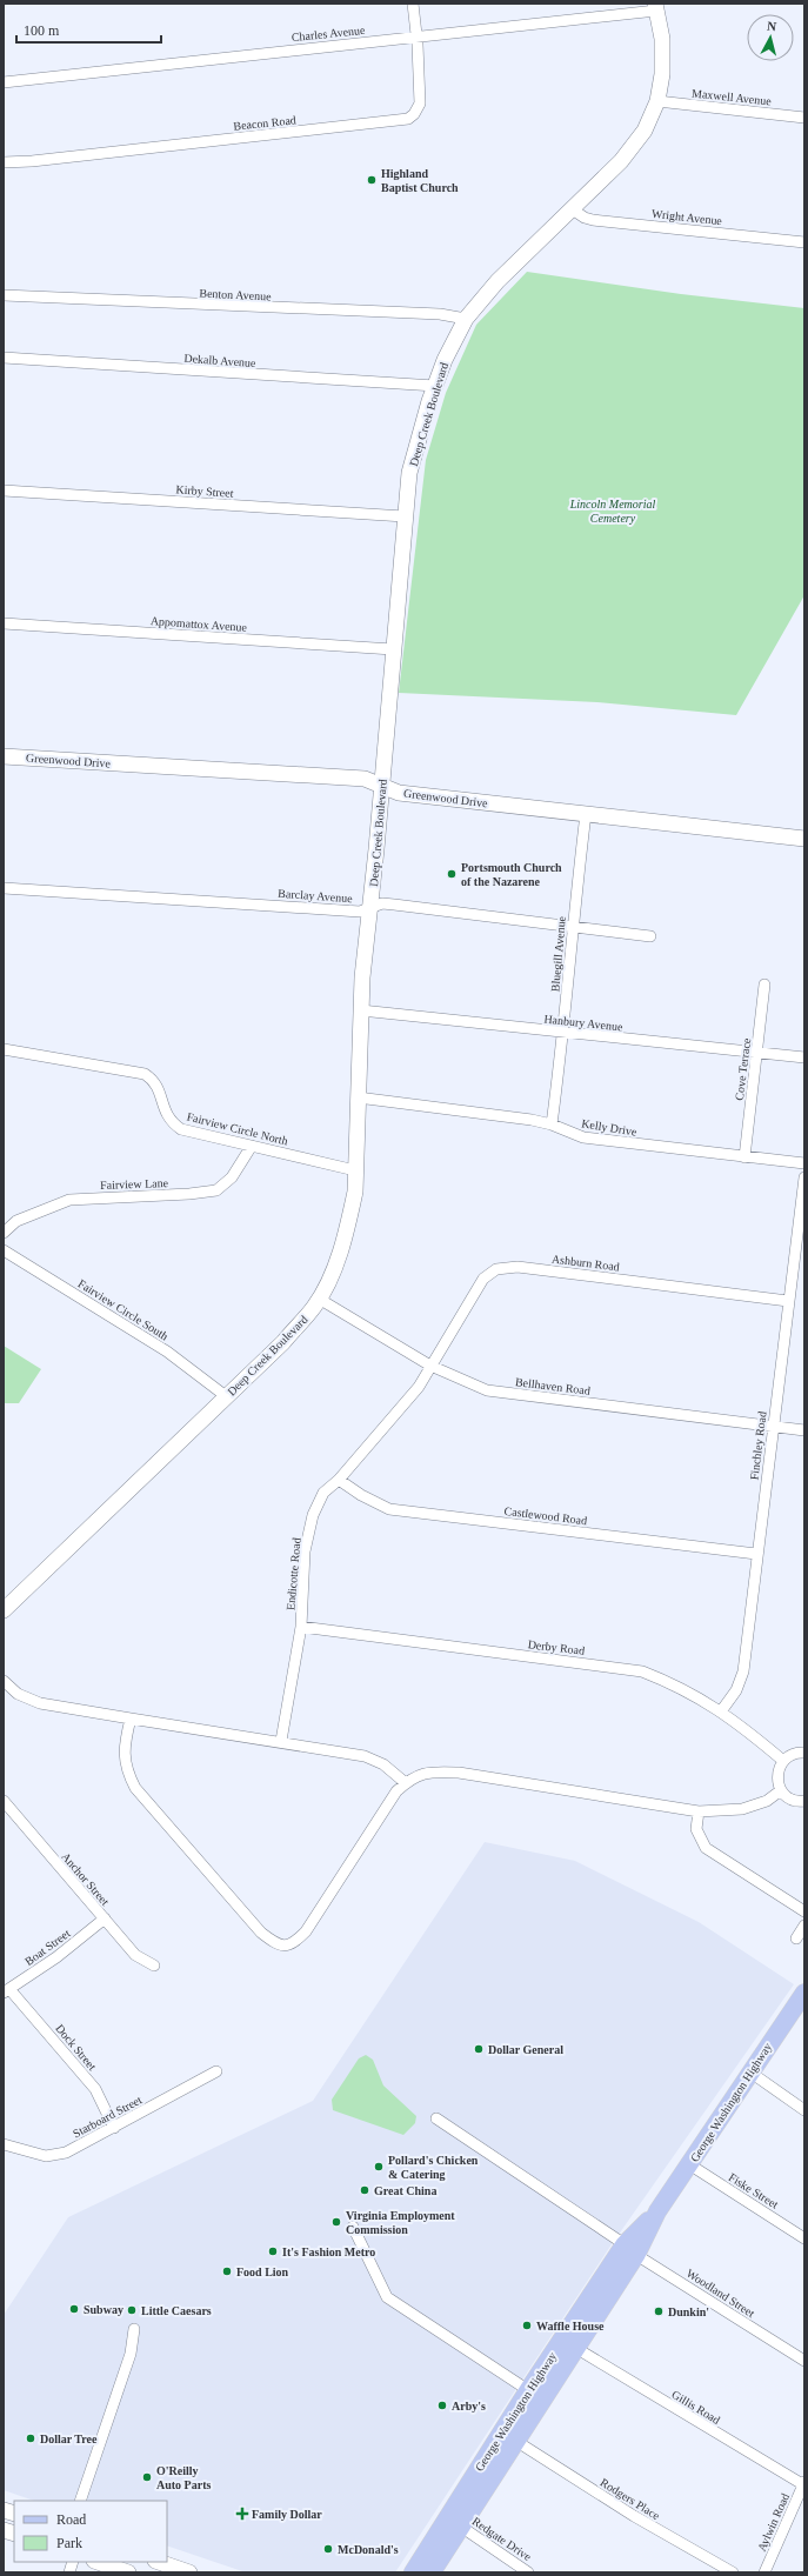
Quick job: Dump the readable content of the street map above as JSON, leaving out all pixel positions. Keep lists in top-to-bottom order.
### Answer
{
  "streets": {
    "main road": ["George Washington Highway"],
    "street": [
      "Charles Avenue",
      "Maxwell Avenue",
      "Beacon Road",
      "Wright Avenue",
      "Benton Avenue",
      "Dekalb Avenue",
      "Deep Creek Boulevard",
      "Kirby Street",
      "Appomattox Avenue",
      "Greenwood Drive",
      "Barclay Avenue",
      "Bluegill Avenue",
      "Hanbury Avenue",
      "Cove Terrace",
      "Kelly Drive",
      "Fairview Circle North",
      "Fairview Lane",
      "Ashburn Road",
      "Fairview Circle South",
      "Bellhaven Road",
      "Finchley Road",
      "Castlewood Road",
      "Endicotte Road",
      "Derby Road",
      "Anchor Street",
      "Boat Street",
      "Dock Street",
      "Starboard Street",
      "Fiske Street",
      "Woodland Street",
      "Gillis Road",
      "Rodgers Place",
      "Aylwin Road",
      "Redgate Drive"
    ]
  },
  "crossings": [
    ["Charles Avenue", "Beacon Road"],
    ["Charles Avenue", "Deep Creek Boulevard"],
    ["Maxwell Avenue", "Deep Creek Boulevard"],
    ["Wright Avenue", "Deep Creek Boulevard"],
    ["Benton Avenue", "Deep Creek Boulevard"],
    ["Dekalb Avenue", "Deep Creek Boulevard"],
    ["Deep Creek Boulevard", "Kirby Street"],
    ["Deep Creek Boulevard", "Appomattox Avenue"],
    ["Deep Creek Boulevard", "Greenwood Drive"],
    ["Deep Creek Boulevard", "Barclay Avenue"],
    ["Deep Creek Boulevard", "Hanbury Avenue"],
    ["Deep Creek Boulevard", "Kelly Drive"],
    ["Deep Creek Boulevard", "Fairview Circle North"],
    ["Deep Creek Boulevard", "Fairview Circle South"],
    ["Deep Creek Boulevard", "Bellhaven Road"],
    ["Greenwood Drive", "Bluegill Avenue"],
    ["Barclay Avenue", "Bluegill Avenue"],
    ["Bluegill Avenue", "Hanbury Avenue"],
    ["Bluegill Avenue", "Kelly Drive"],
    ["Hanbury Avenue", "Cove Terrace"],
    ["Cove Terrace", "Kelly Drive"],
    ["Fairview Circle North", "Fairview Lane"],
    ["Ashburn Road", "Bellhaven Road"],
    ["Ashburn Road", "Finchley Road"],
    ["Ashburn Road", "Endicotte Road"],
    ["Bellhaven Road", "Finchley Road"],
    ["Bellhaven Road", "Endicotte Road"],
    ["Finchley Road", "Castlewood Road"],
    ["Finchley Road", "Derby Road"],
    ["Castlewood Road", "Endicotte Road"],
    ["Endicotte Road", "Derby Road"],
    ["Anchor Street", "Boat Street"],
    ["Boat Street", "Dock Street"],
    ["Dock Street", "Starboard Street"],
    ["George Washington Highway", "Fiske Street"],
    ["George Washington Highway", "Woodland Street"],
    ["George Washington Highway", "Gillis Road"],
    ["George Washington Highway", "Rodgers Place"],
    ["George Washington Highway", "Redgate Drive"],
    ["Gillis Road", "Aylwin Road"]
  ],
  "parks": ["Lincoln Memorial Cemetery"],
  "places": {
    "other": [
      "Highland Baptist Church",
      "Portsmouth Church of the Nazarene",
      "Dollar General",
      "Pollard's Chicken & Catering",
      "Great China",
      "Virginia Employment Commission",
      "It's Fashion Metro",
      "Food Lion",
      "Subway",
      "Little Caesars",
      "Dunkin'",
      "Waffle House",
      "Arby's",
      "Dollar Tree",
      "O'Reilly Auto Parts",
      "McDonald's"
    ],
    "health": ["Family Dollar"]
  },
  "legend": ["Road", "Park"],
  "scale_bar": "100 m",
  "north": "top"
}
